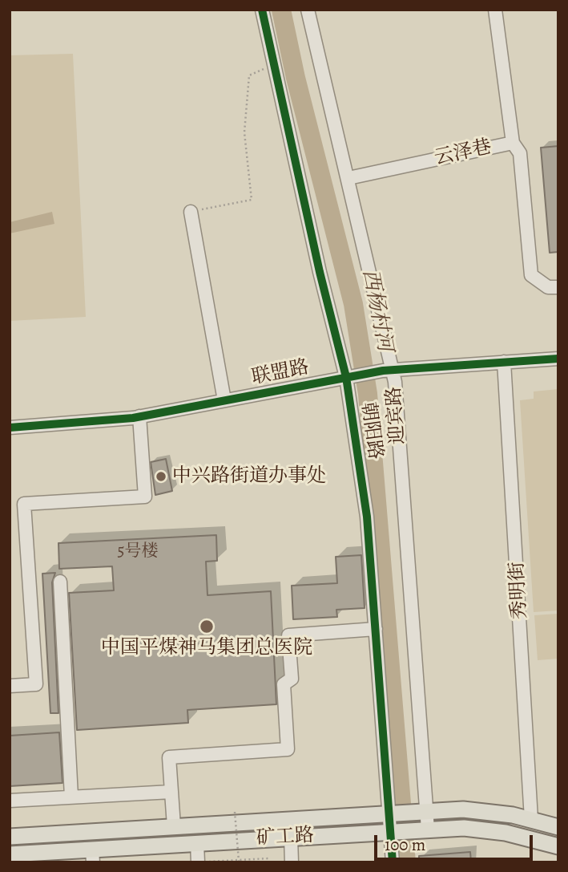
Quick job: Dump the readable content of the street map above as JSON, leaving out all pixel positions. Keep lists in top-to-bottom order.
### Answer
{
  "streets": {
    "main road": ["矿工路"],
    "street": [
      "云泽巷",
      "联盟路",
      "迎宾路",
      "朝阳路",
      "秀明街"
    ]
  },
  "crossings": [
    ["云泽巷", "迎宾路"],
    ["联盟路", "迎宾路"],
    ["联盟路", "朝阳路"],
    ["联盟路", "秀明街"],
    ["迎宾路", "矿工路"],
    ["朝阳路", "矿工路"],
    ["秀明街", "矿工路"]
  ],
  "water": ["西杨村河"],
  "places": ["中兴路街道办事处", "中国平煤神马集团总医院"],
  "house_numbers": ["5号楼"],
  "scale_bar": "100 m"
}
